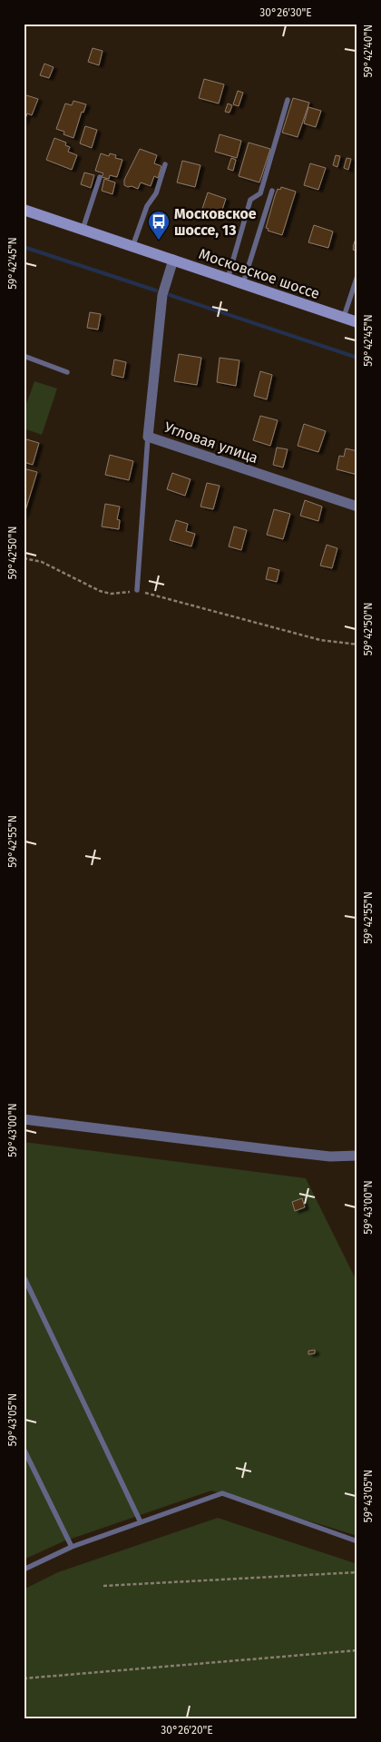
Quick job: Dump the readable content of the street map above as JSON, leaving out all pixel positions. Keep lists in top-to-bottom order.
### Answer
{
  "streets": {
    "main road": ["Московское шоссе"],
    "street": ["Угловая улица"]
  },
  "crossings": [
    ["Московское шоссе", "Угловая улица"]
  ],
  "places": {
    "bus stop": ["Московское шоссе, 13"]
  },
  "coordinates": [
    "30°26'30\"E",
    "59°42'40\"N",
    "59°42'45\"N",
    "59°42'50\"N",
    "59°42'55\"N",
    "59°43'00\"N",
    "59°43'05\"N",
    "30°26'20\"E"
  ]
}
